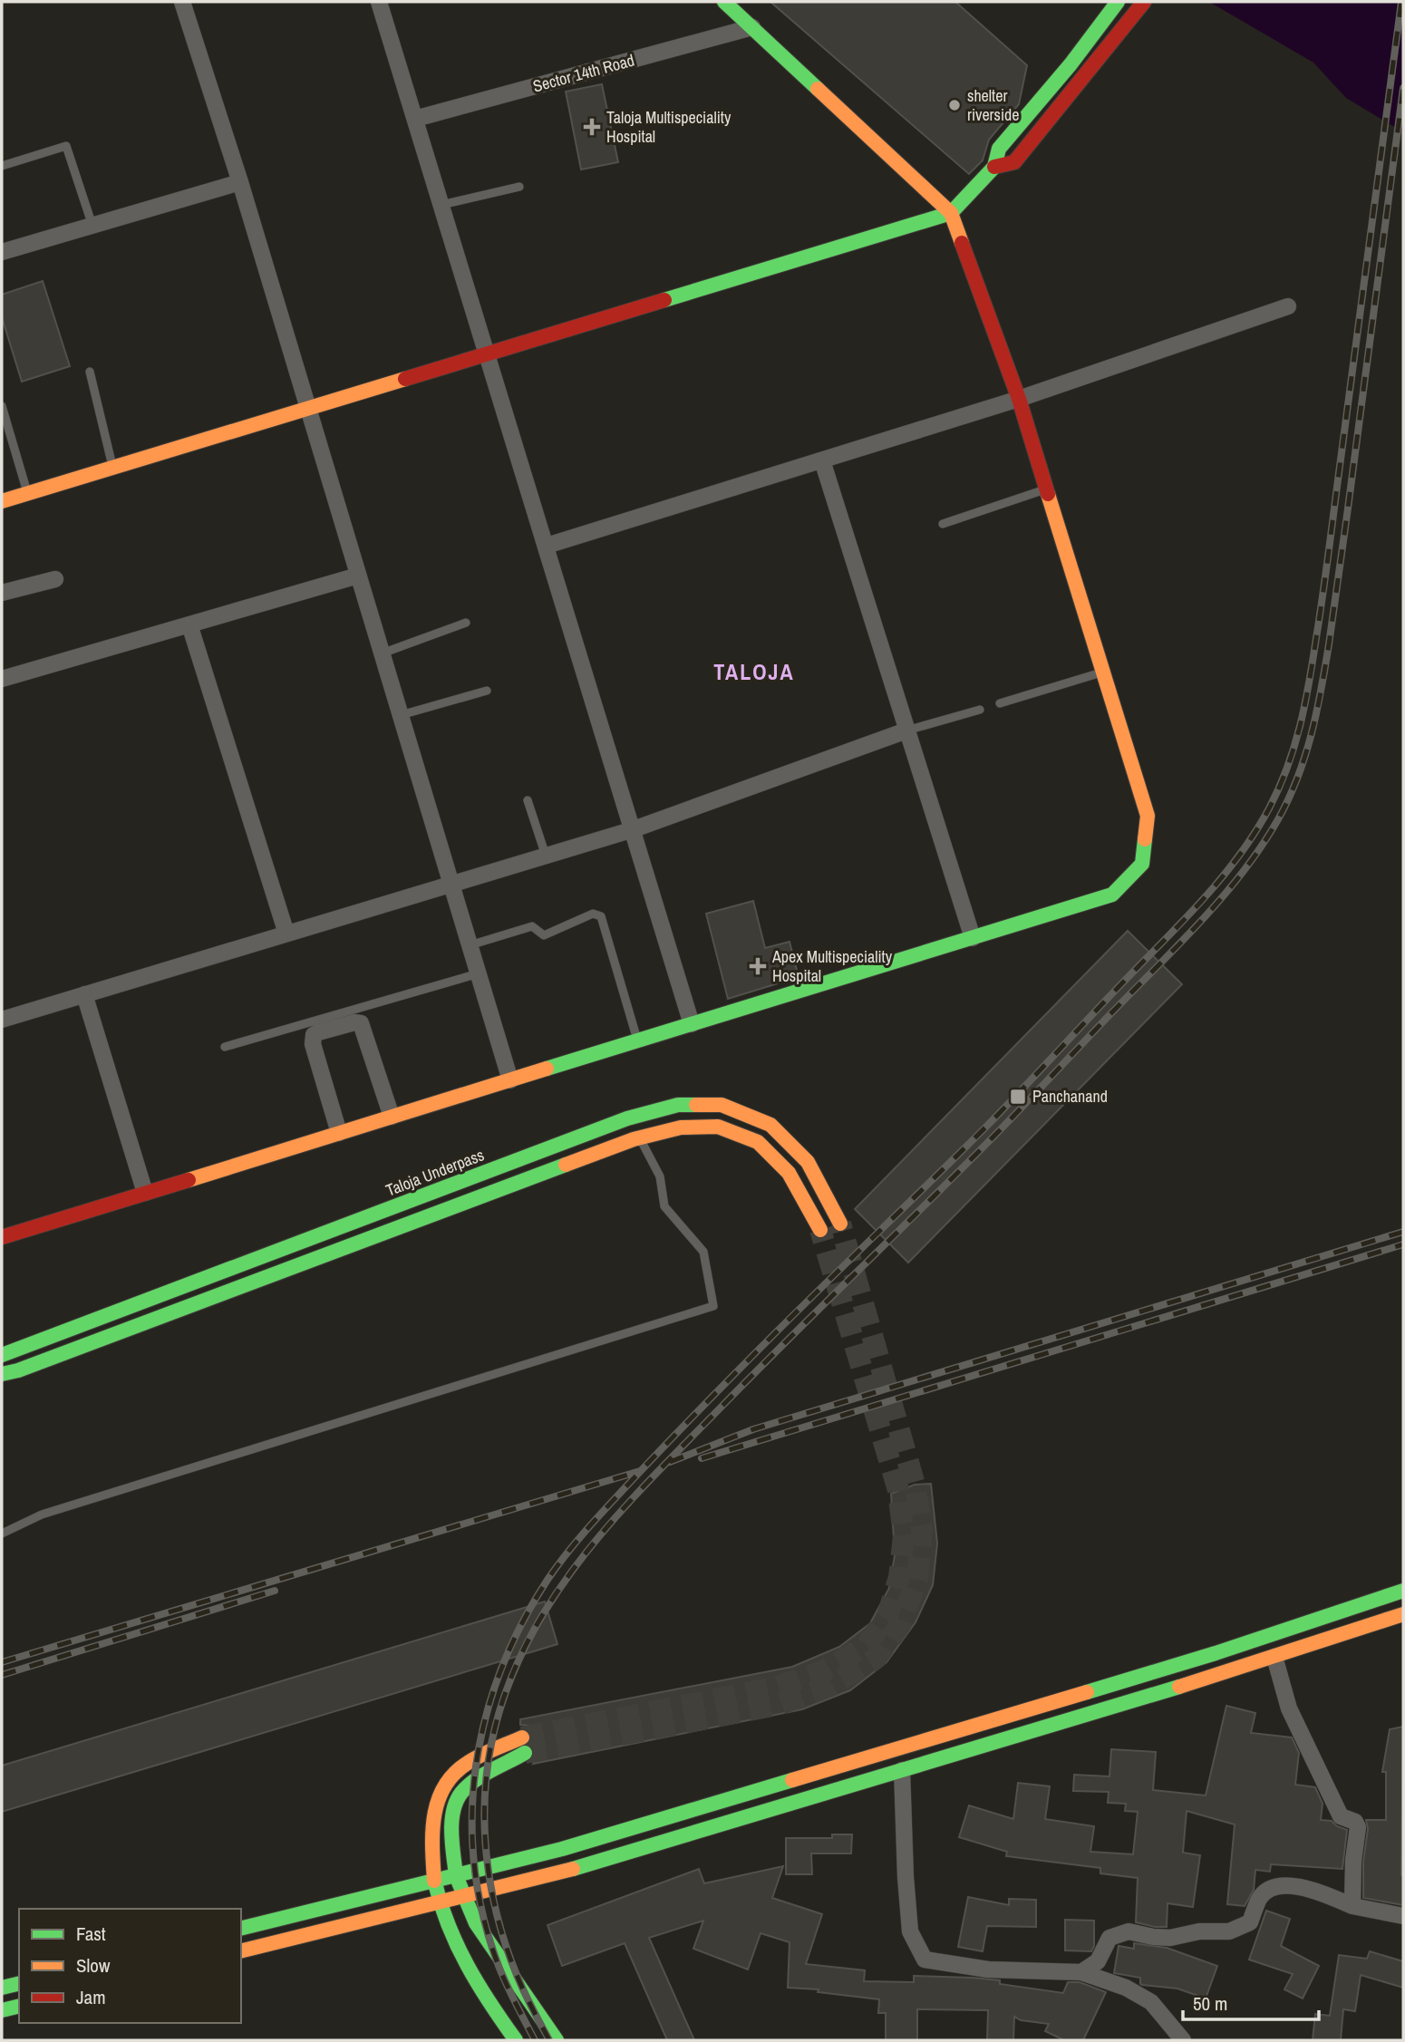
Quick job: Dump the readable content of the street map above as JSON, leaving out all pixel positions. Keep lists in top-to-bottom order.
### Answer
{
  "streets": {
    "main road": ["Taloja Underpass"],
    "street": ["Sector 14th Road"]
  },
  "districts": ["TALOJA"],
  "places": {
    "other": ["shelter riverside"],
    "health": ["Taloja Multispeciality Hospital", "Apex Multispeciality Hospital"],
    "transit": ["Panchanand"]
  },
  "legend": ["Fast", "Slow", "Jam"],
  "scale_bar": "50 m"
}
